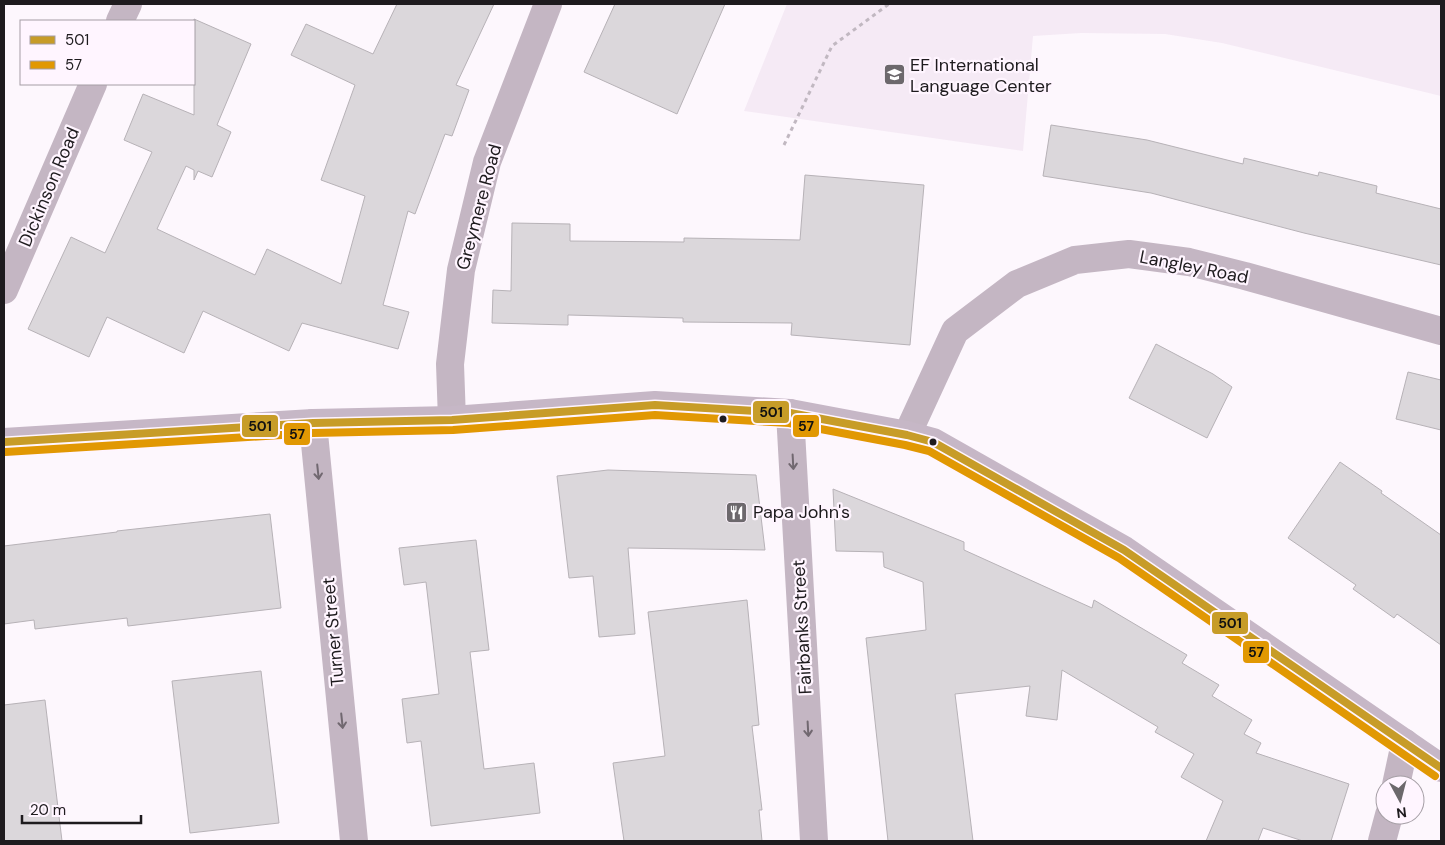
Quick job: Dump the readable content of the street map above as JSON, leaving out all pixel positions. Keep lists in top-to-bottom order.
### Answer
{
  "streets": {
    "street": [
      "Dickinson Road",
      "Greymere Road",
      "Langley Road",
      "Fairbanks Street",
      "Turner Street"
    ]
  },
  "one_way": ["Fairbanks Street", "Turner Street"],
  "places": {
    "school or university": ["EF International Language Center"],
    "restaurant": ["Papa John's"]
  },
  "lines": ["transit line 501", "transit line 57"],
  "legend": ["501", "57"],
  "scale_bar": "20 m",
  "north": "bottom"
}
